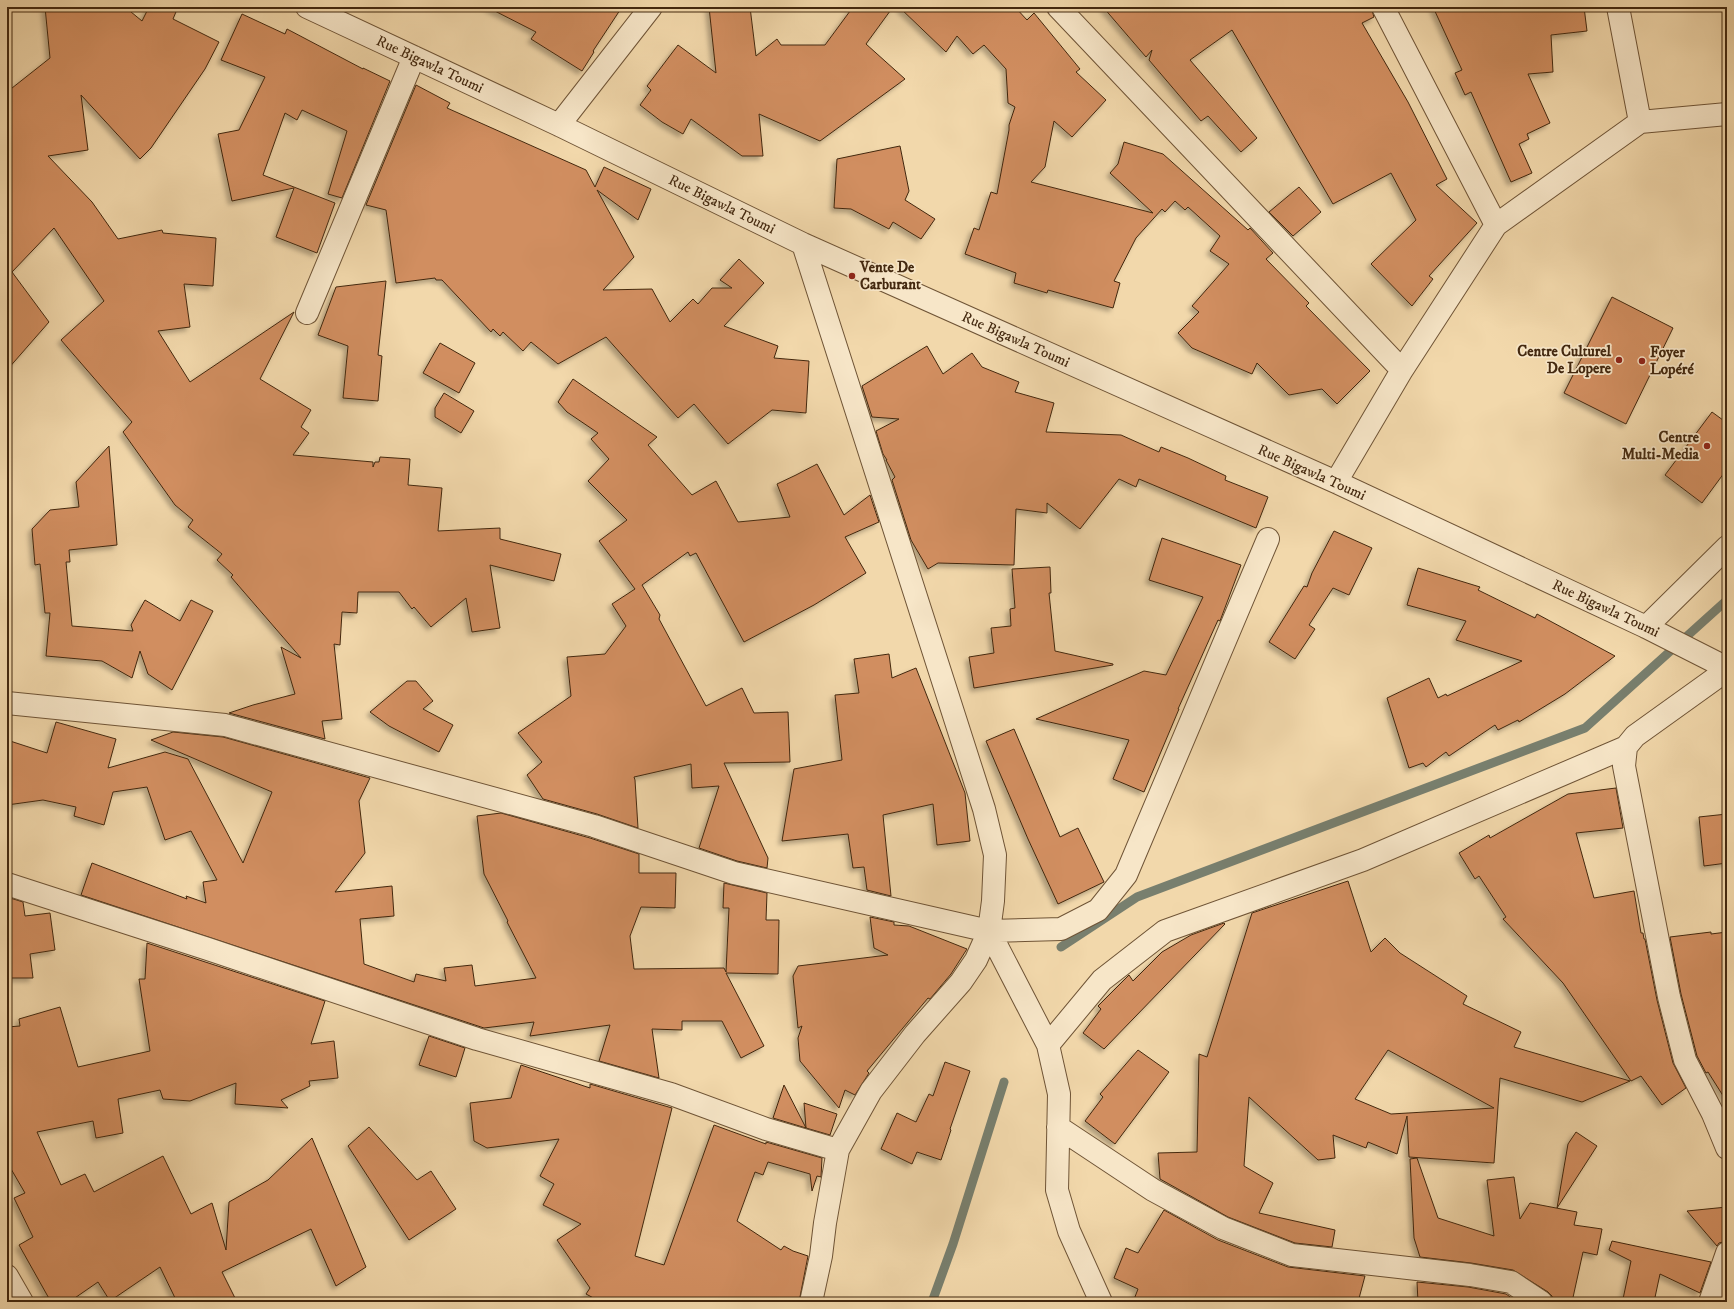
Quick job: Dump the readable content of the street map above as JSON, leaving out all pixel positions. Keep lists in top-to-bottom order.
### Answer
{
  "streets": {
    "street": ["Rue Bigawla Toumi"]
  },
  "places": [
    "Vente De Carburant",
    "Centre Culturel De Lopere",
    "Foyer Lopéré",
    "Centre Multi-Media"
  ]
}
